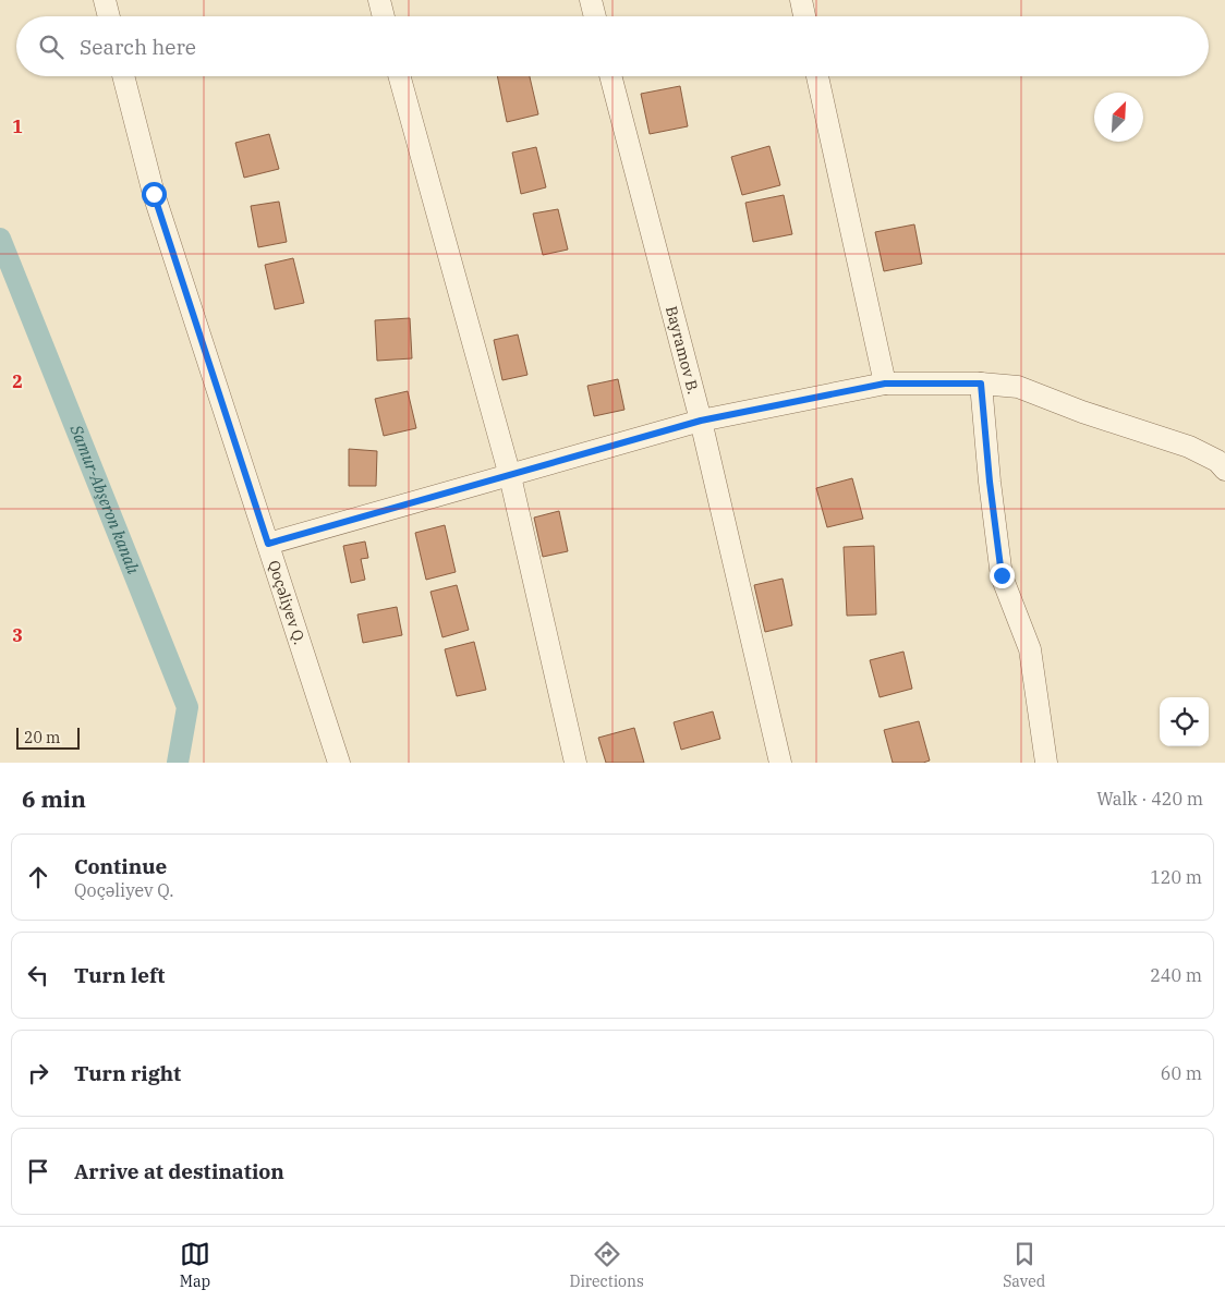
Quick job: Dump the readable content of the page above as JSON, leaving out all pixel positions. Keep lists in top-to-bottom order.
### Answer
{
  "streets": {
    "street": ["Bayramov B.", "Qoçəliyev Q."]
  },
  "water": ["Samur-Abşeron kanalı"],
  "scale_bar": "20 m",
  "north": "top right",
  "page": {
    "search": "Search here",
    "scale": "20 m",
    "heading": ["6 min", "Walk · 420 m"],
    "list": [
      ["Continue", "Qoçəliyev Q.", "120 m"],
      ["Turn left", "240 m"],
      ["Turn right", "60 m"],
      "Arrive at destination"
    ],
    "nav": ["Map", "Directions", "Saved"]
  },
  "grid": {
    "rows": ["1", "2", "3"]
  }
}
